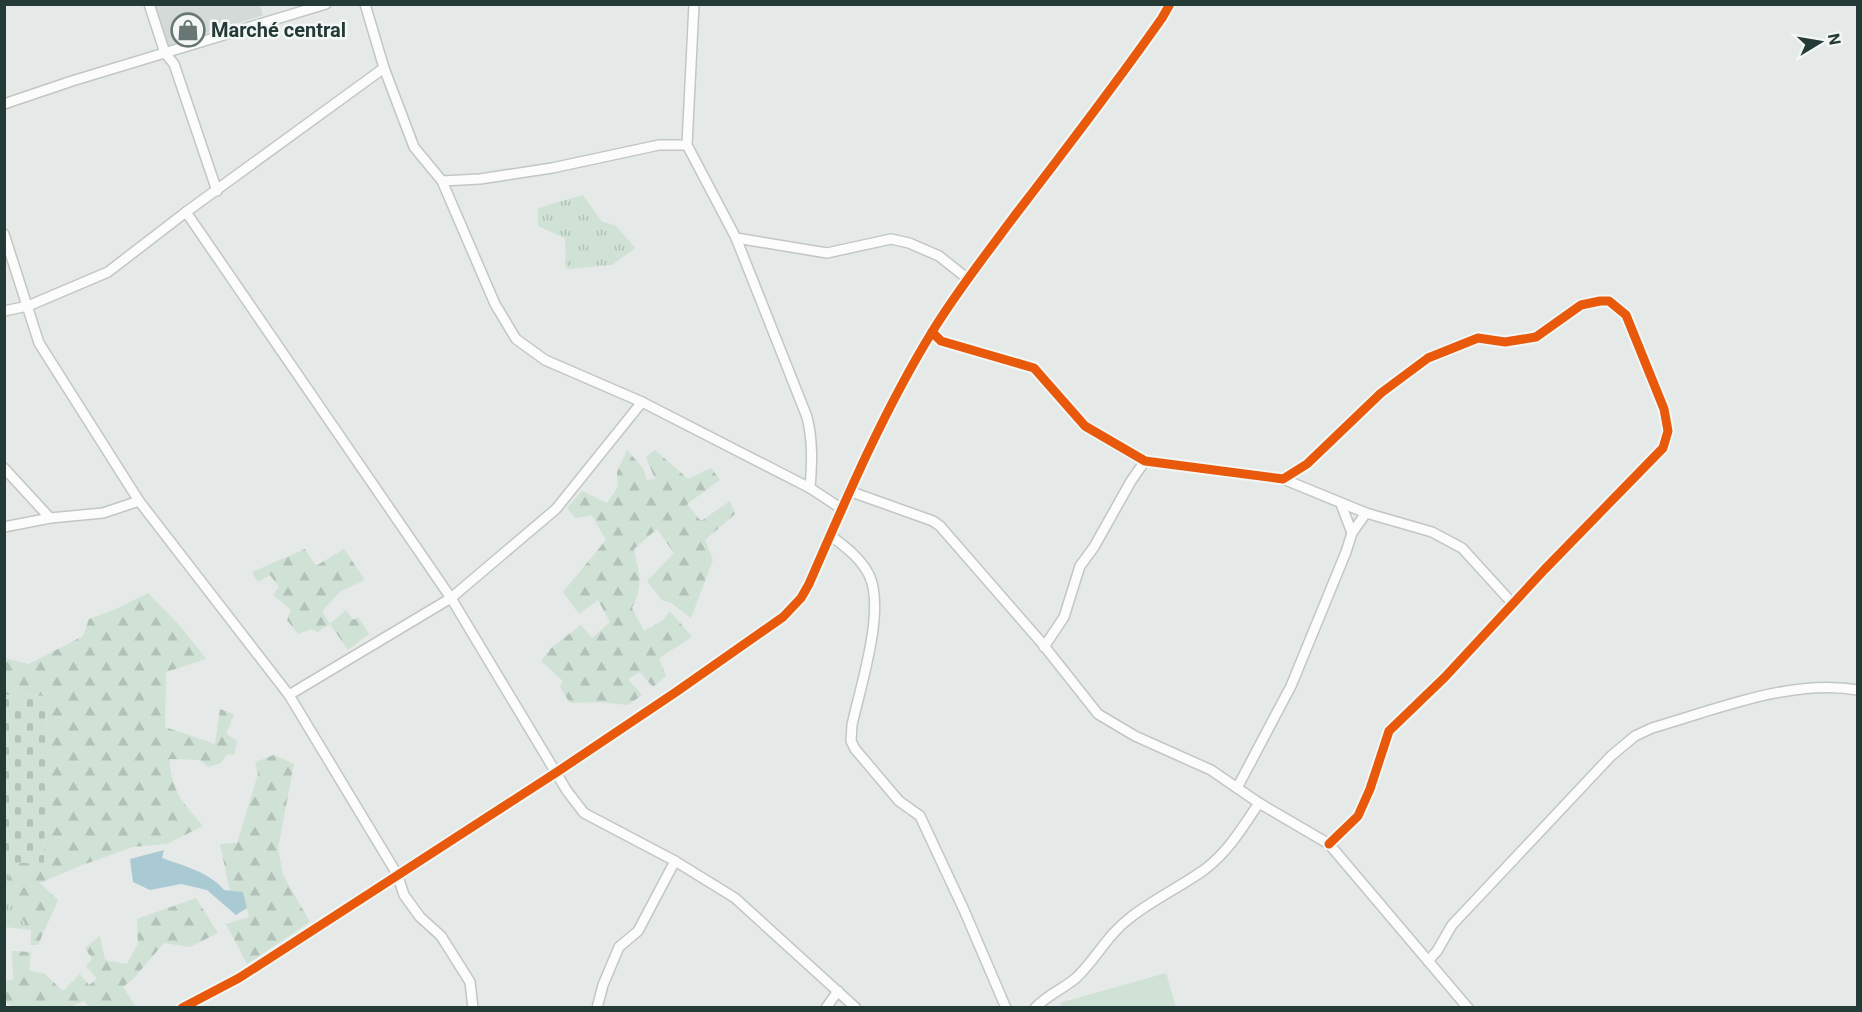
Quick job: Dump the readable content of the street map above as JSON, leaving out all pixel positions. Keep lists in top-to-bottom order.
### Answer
{
  "places": {
    "shop": ["Marché central"]
  },
  "north": "right"
}
